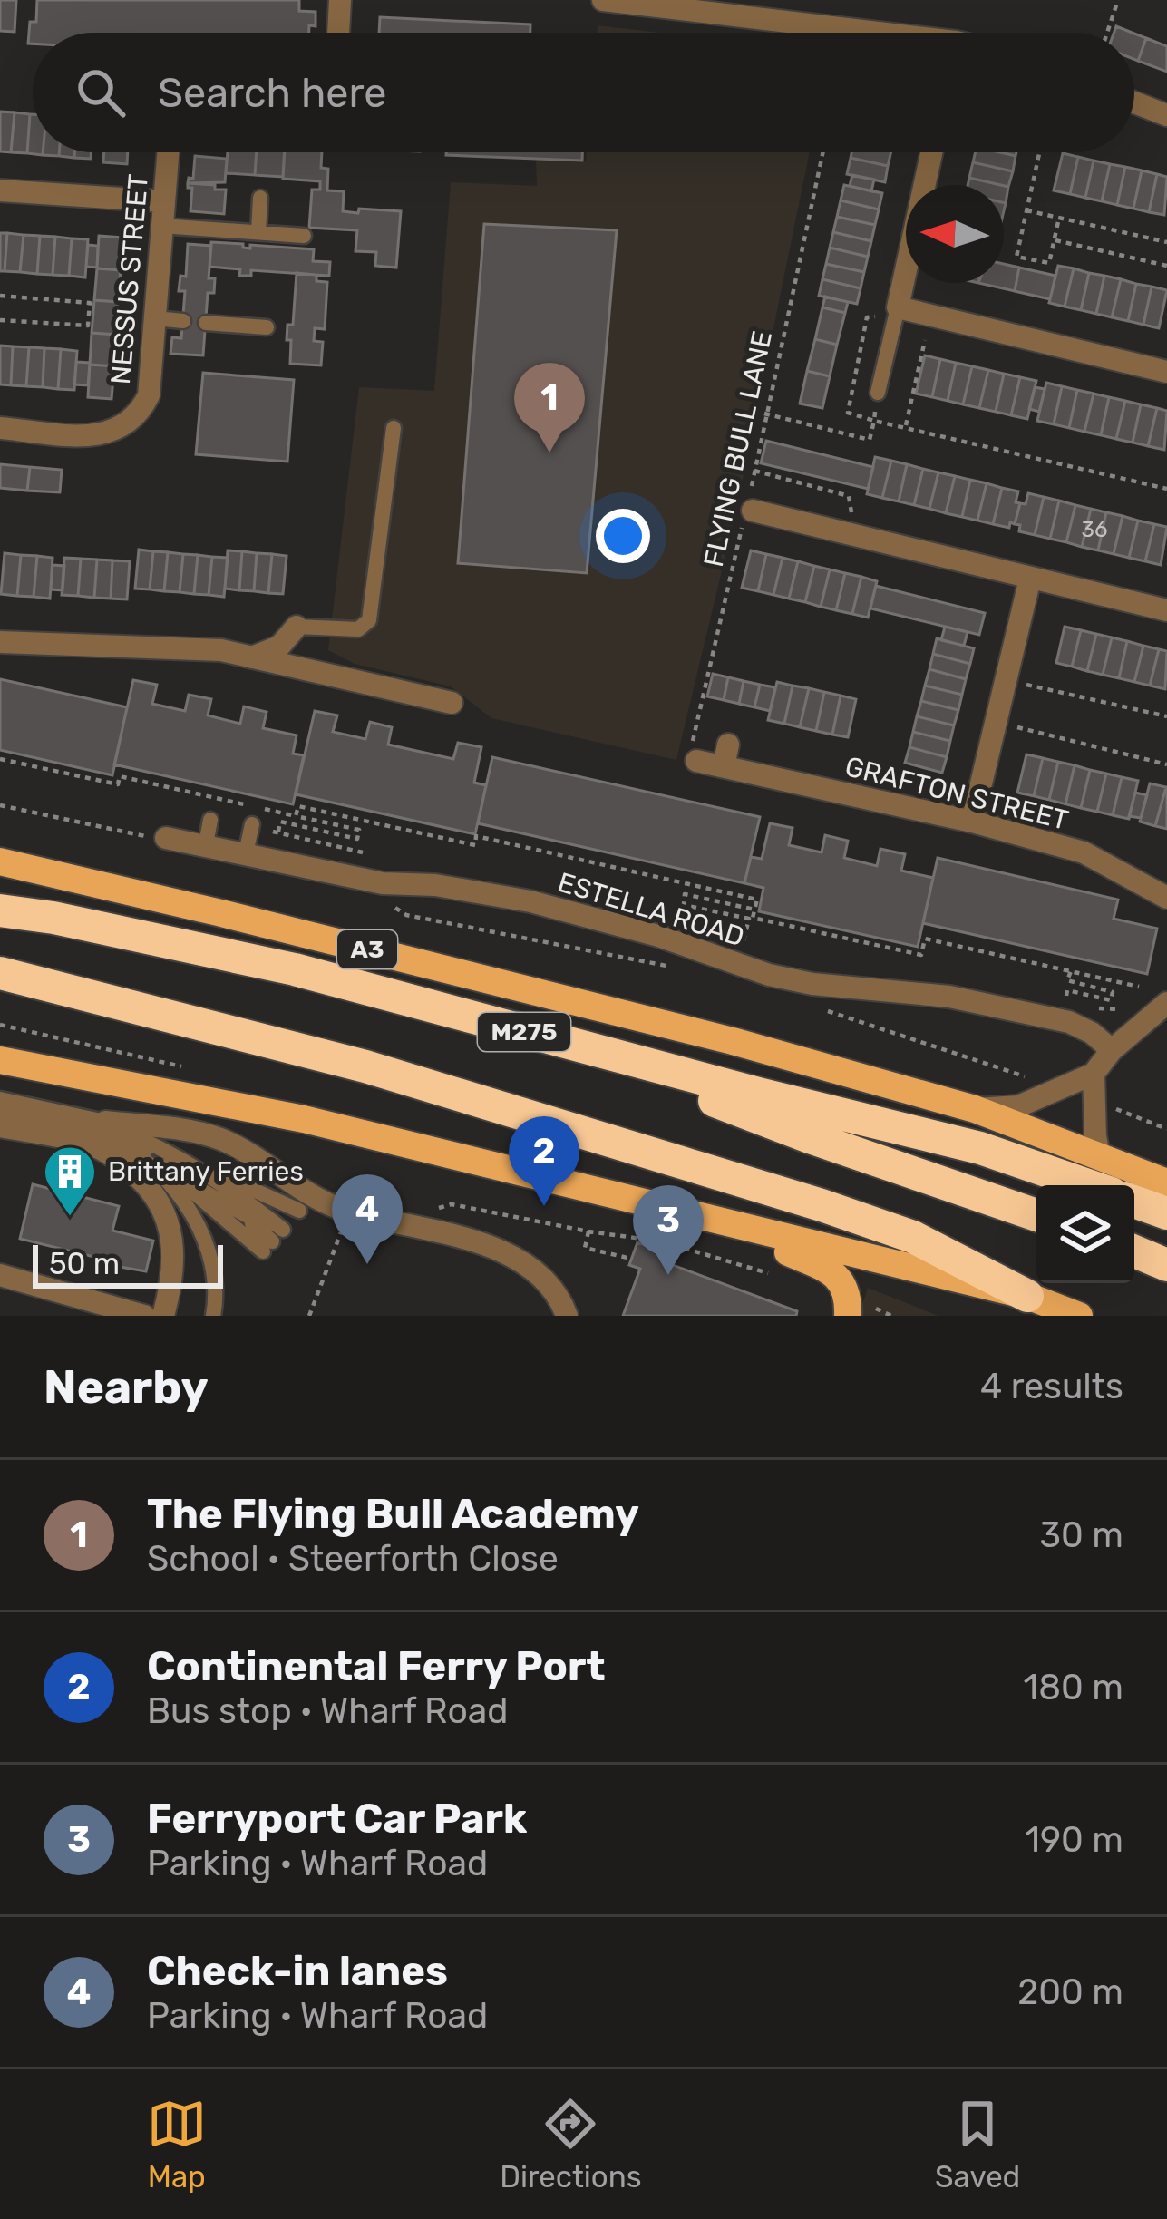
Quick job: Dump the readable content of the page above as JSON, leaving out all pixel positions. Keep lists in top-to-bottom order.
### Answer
{
  "streets": {
    "highway": ["M275"],
    "main road": ["A3"],
    "street": ["NESSUS STREET", "GRAFTON STREET", "ESTELLA ROAD"],
    "path": ["FLYING BULL LANE"]
  },
  "crossings": [
    ["FLYING BULL LANE", "GRAFTON STREET"]
  ],
  "places": {
    "building": ["Brittany Ferries"]
  },
  "house_numbers": ["36"],
  "scale_bar": "50 m",
  "north": "left",
  "page": {
    "search": "Search here",
    "pins": [
      "1",
      "2",
      "4",
      "3"
    ],
    "scale": "50 m",
    "heading": ["Nearby", "4 results"],
    "list": [
      {
        "mark": "1",
        "name": "The Flying Bull Academy",
        "note": "School · Steerforth Close",
        "value": "30 m"
      },
      {
        "mark": "2",
        "name": "Continental Ferry Port",
        "note": "Bus stop · Wharf Road",
        "value": "180 m"
      },
      {
        "mark": "3",
        "name": "Ferryport Car Park",
        "note": "Parking · Wharf Road",
        "value": "190 m"
      },
      {
        "mark": "4",
        "name": "Check-in lanes",
        "note": "Parking · Wharf Road",
        "value": "200 m"
      }
    ],
    "nav": ["Map", "Directions", "Saved"]
  }
}
